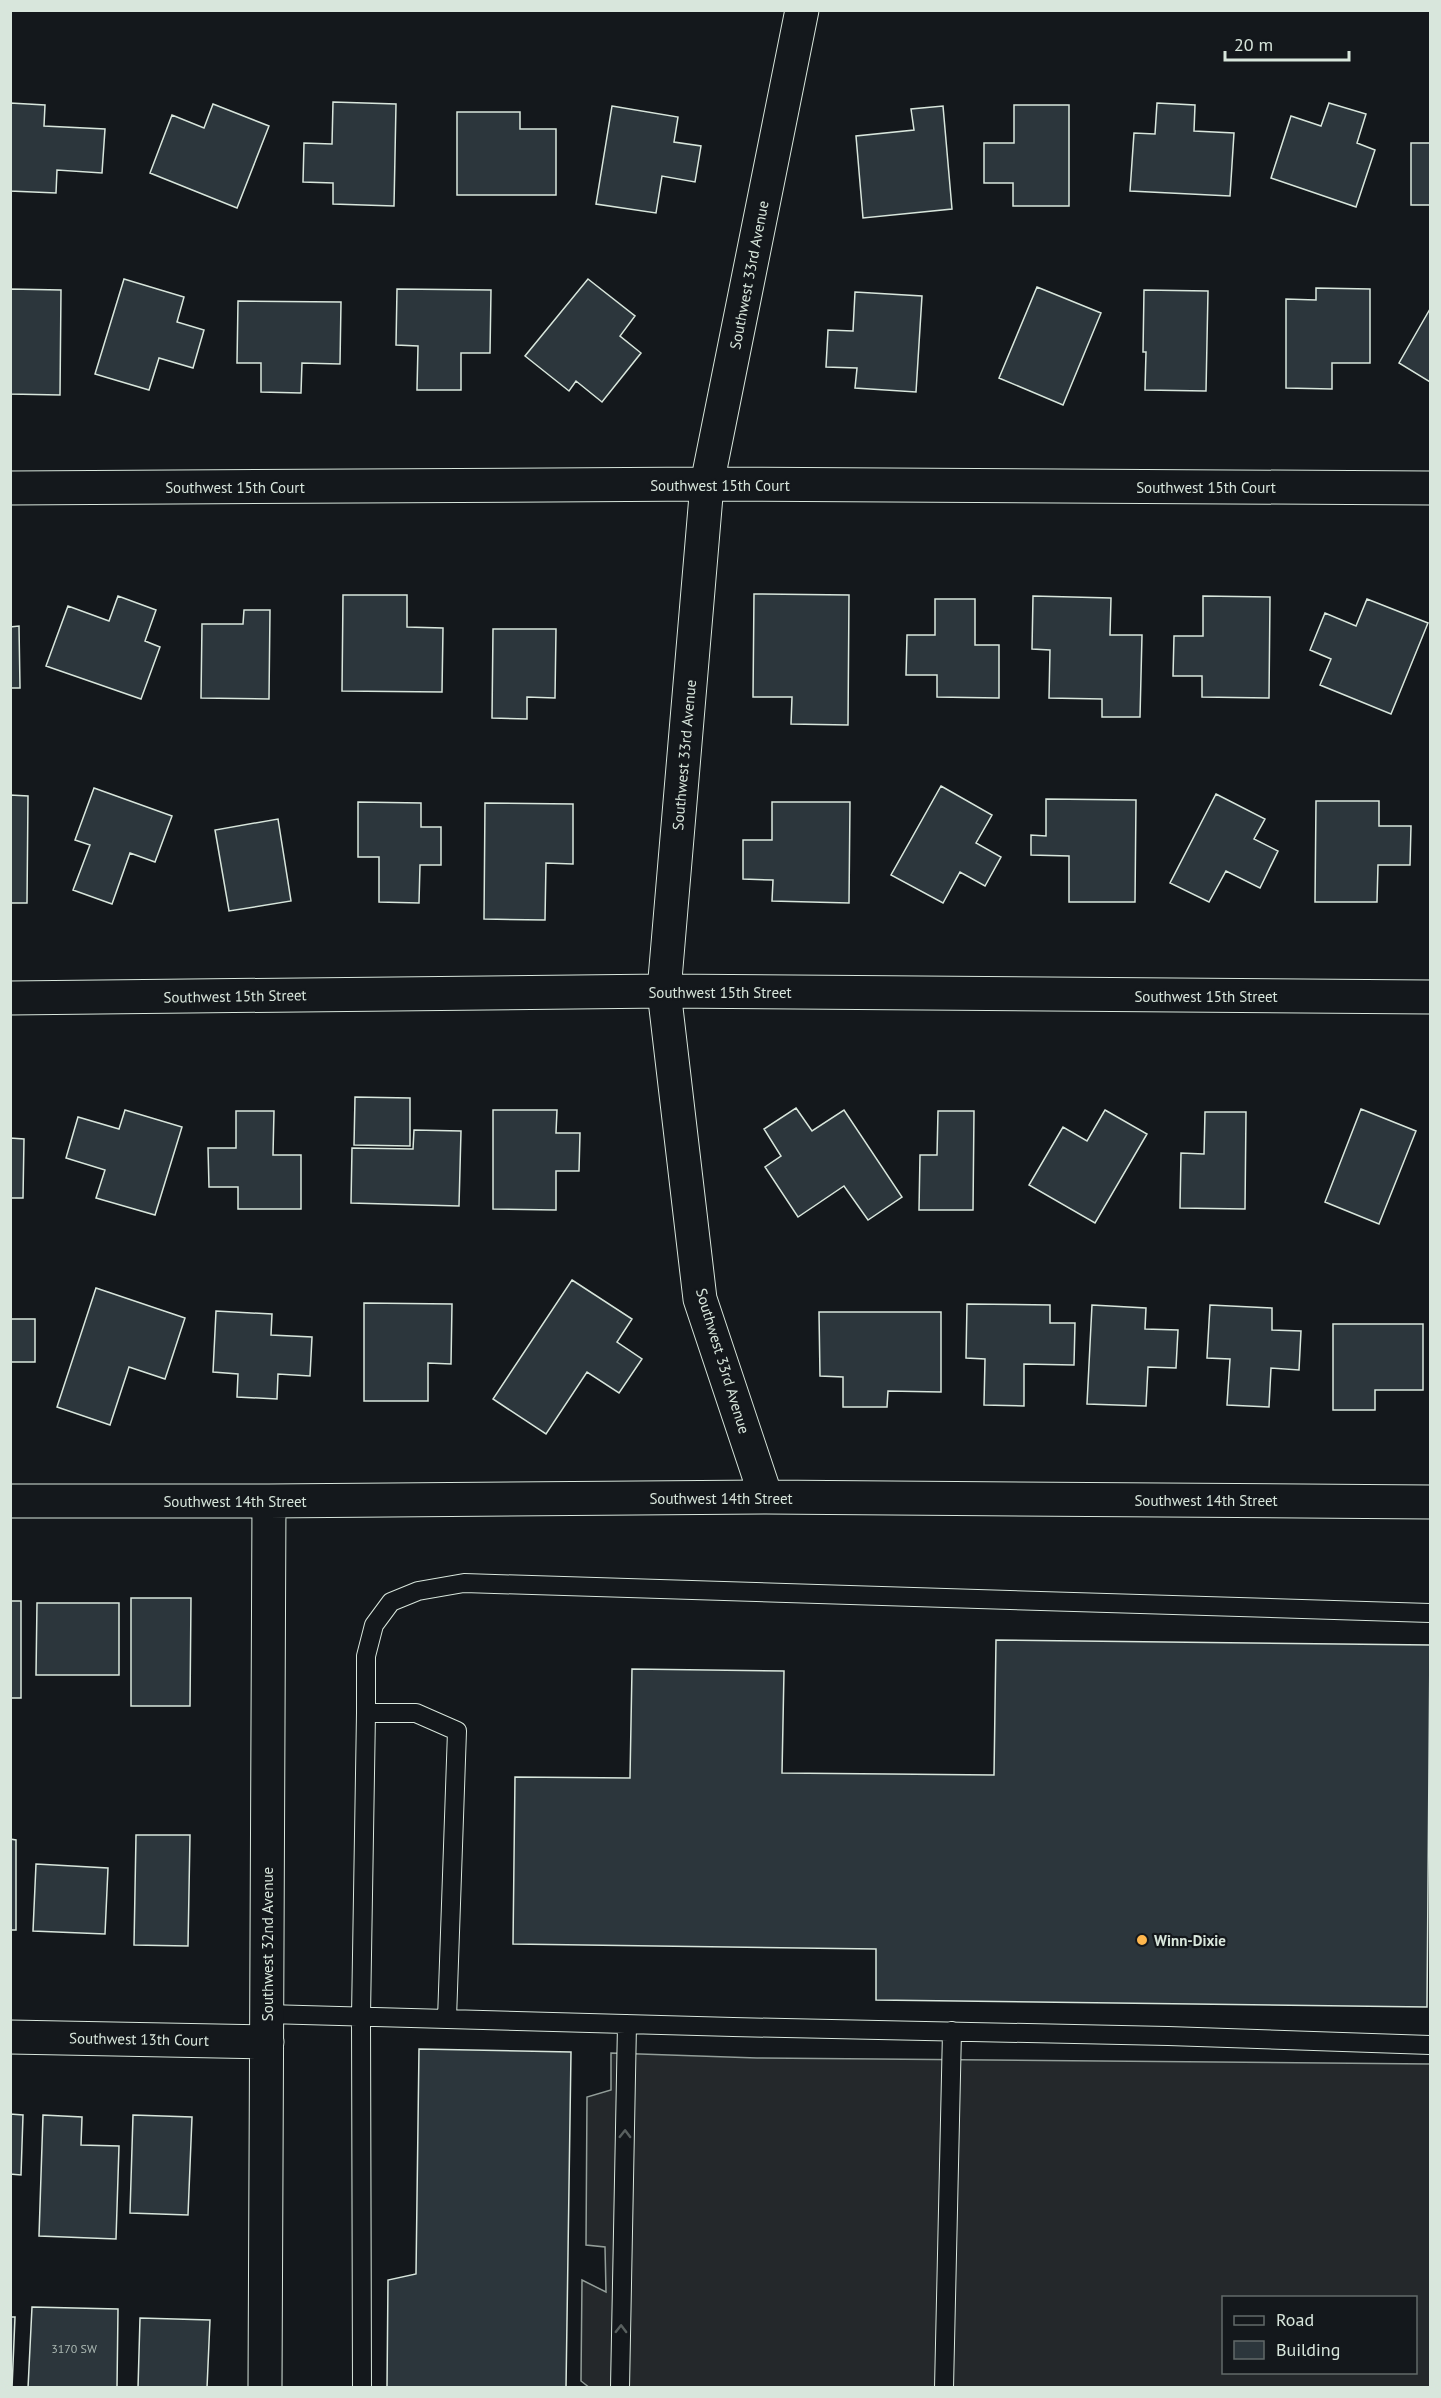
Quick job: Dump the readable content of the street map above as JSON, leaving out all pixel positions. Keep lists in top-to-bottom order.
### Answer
{
  "streets": {
    "street": [
      "Southwest 33rd Avenue",
      "Southwest 15th Court",
      "Southwest 15th Street",
      "Southwest 14th Street",
      "Southwest 32nd Avenue",
      "Southwest 13th Court"
    ]
  },
  "crossings": [
    ["Southwest 33rd Avenue", "Southwest 15th Court"],
    ["Southwest 33rd Avenue", "Southwest 15th Street"],
    ["Southwest 33rd Avenue", "Southwest 14th Street"],
    ["Southwest 14th Street", "Southwest 32nd Avenue"],
    ["Southwest 32nd Avenue", "Southwest 13th Court"]
  ],
  "places": ["Winn-Dixie"],
  "house_numbers": ["3170 SW"],
  "legend": ["Road", "Building"],
  "scale_bar": "20 m"
}
